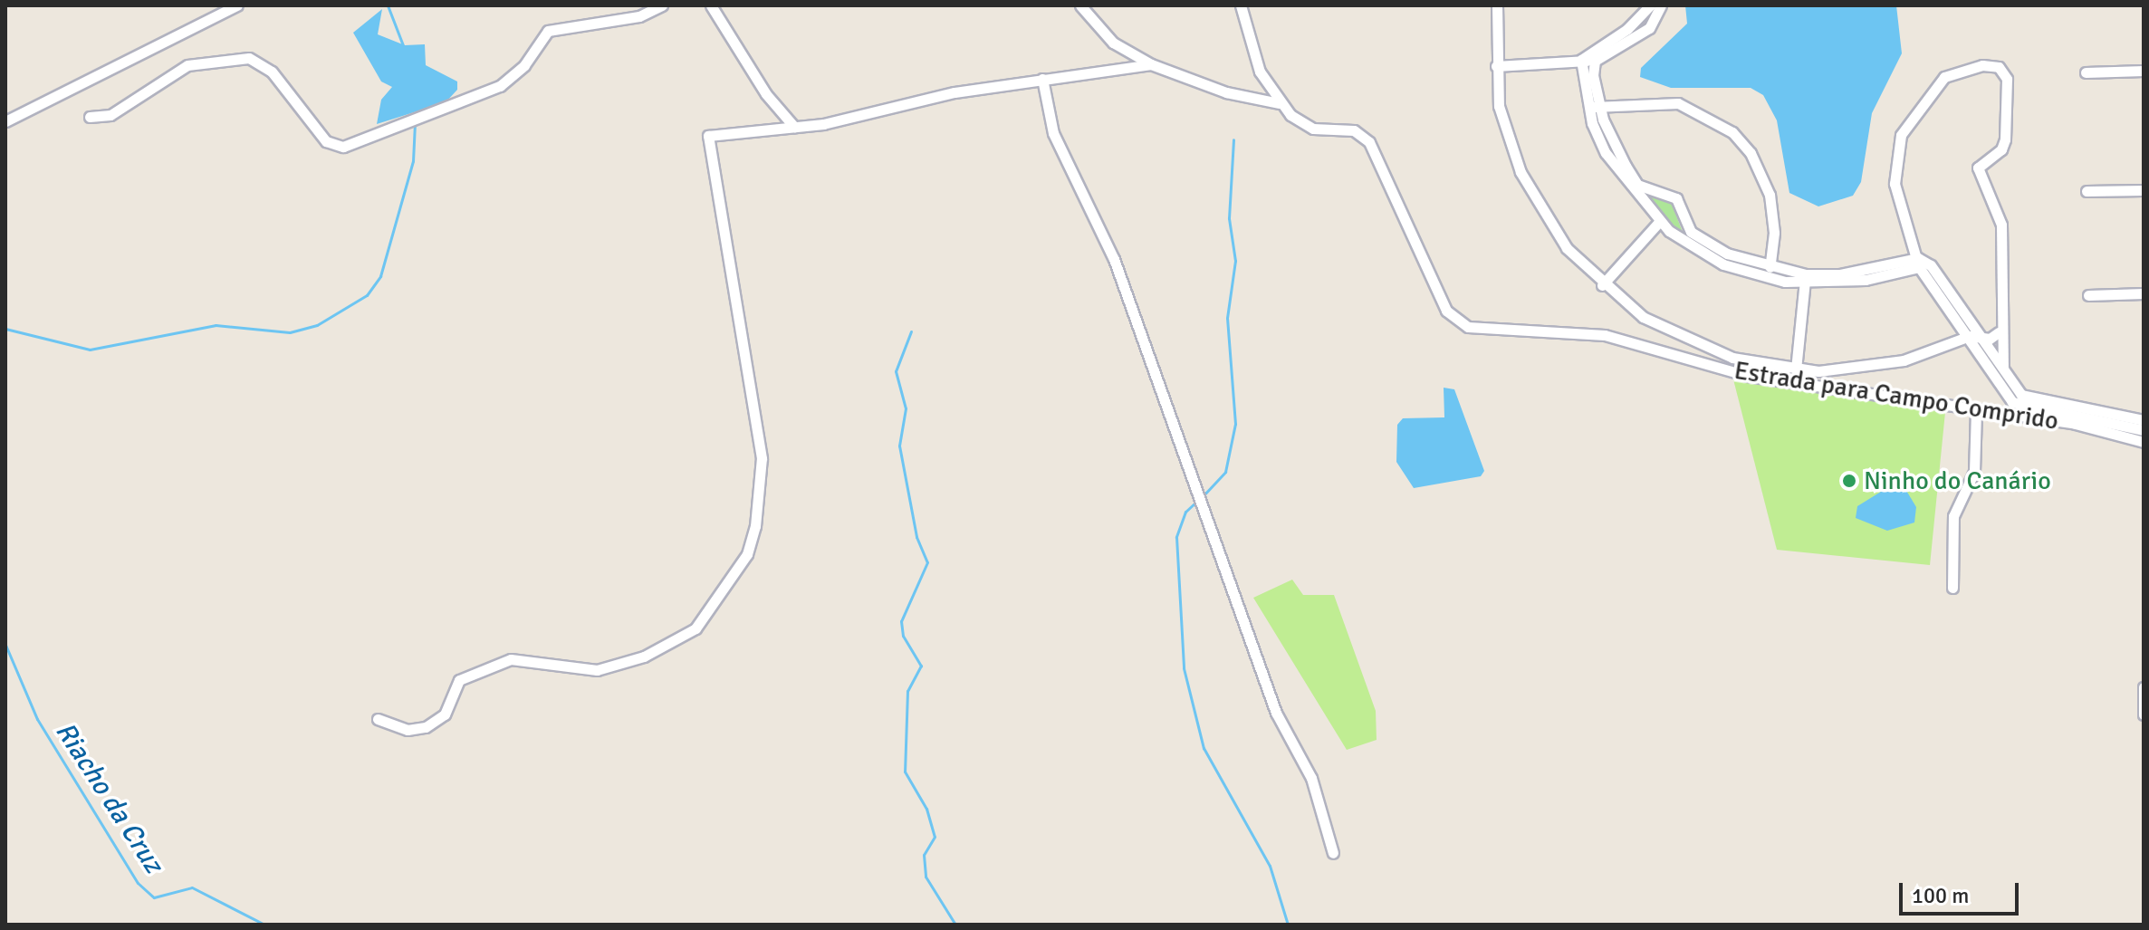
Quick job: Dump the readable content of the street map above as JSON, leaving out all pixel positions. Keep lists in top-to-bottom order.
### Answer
{
  "streets": {
    "street": ["Estrada para Campo Comprido"]
  },
  "water": ["Riacho da Cruz"],
  "places": ["Ninho do Canário"],
  "scale_bar": "100 m"
}
